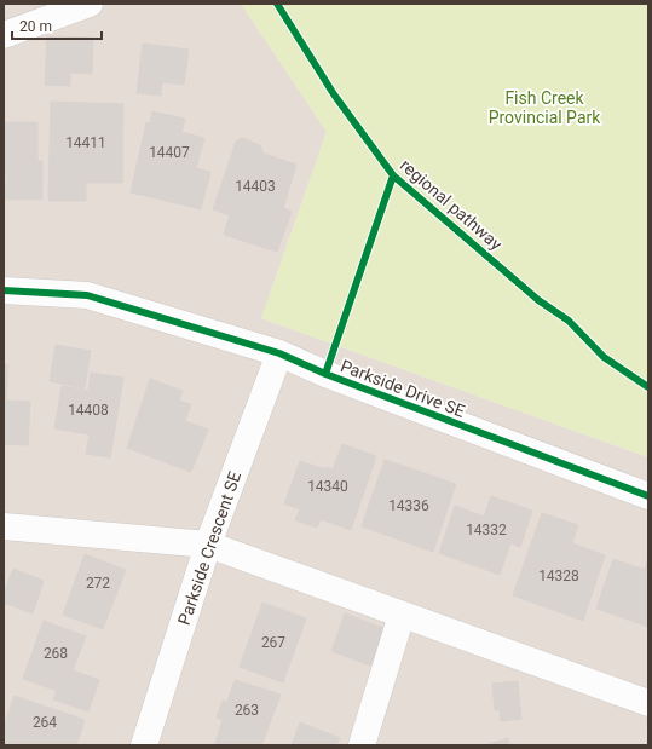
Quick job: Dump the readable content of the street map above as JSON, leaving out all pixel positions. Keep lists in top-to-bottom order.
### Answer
{
  "streets": {
    "street": ["Parkside Drive SE", "Parkside Crescent SE"],
    "cycle path": ["regional pathway"]
  },
  "crossings": [
    ["Parkside Drive SE", "Parkside Crescent SE"]
  ],
  "parks": ["Fish Creek Provincial Park"],
  "house_numbers": [
    "14411",
    "14407",
    "14403",
    "14408",
    "14340",
    "14336",
    "14332",
    "14328",
    "272",
    "267",
    "268",
    "263",
    "264"
  ],
  "scale_bar": "20 m"
}
